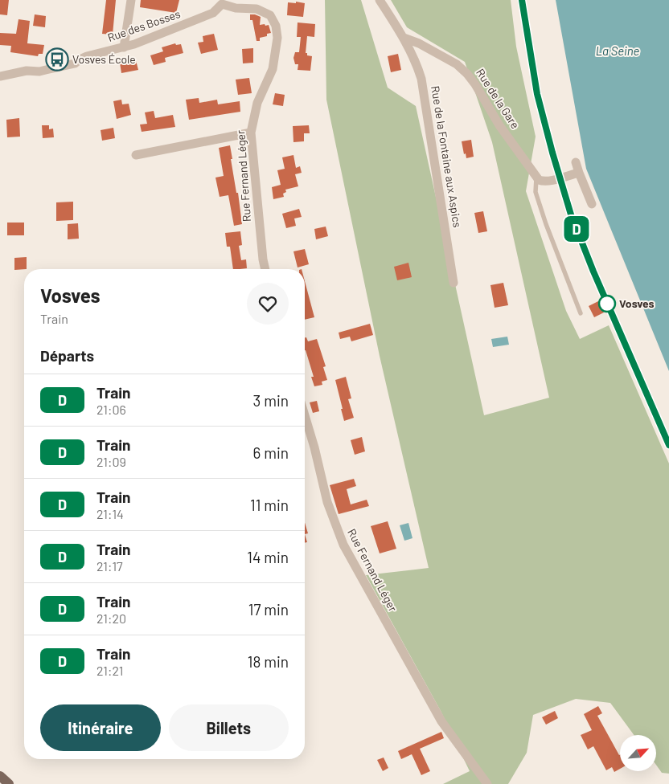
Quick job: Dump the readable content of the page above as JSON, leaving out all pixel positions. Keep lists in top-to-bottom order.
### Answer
{
  "streets": {
    "street": [
      "Rue des Bosses",
      "Rue de la Gare",
      "Rue de la Fontaine aux Aspics",
      "Rue Fernand Léger"
    ]
  },
  "crossings": [
    ["Rue des Bosses", "Rue Fernand Léger"],
    ["Rue de la Gare", "Rue de la Fontaine aux Aspics"]
  ],
  "water": ["La Seine"],
  "places": {
    "bus stop": ["Vosves École"],
    "other": ["Vosves"]
  },
  "north": "top right",
  "page": {
    "on_map": "D",
    "heading": [
      ["Vosves", "Train"],
      "Départs"
    ],
    "list": [
      {
        "mark": "D",
        "name": "Train",
        "note": "21:06",
        "value": "3 min"
      },
      {
        "mark": "D",
        "name": "Train",
        "note": "21:09",
        "value": "6 min"
      },
      {
        "mark": "D",
        "name": "Train",
        "note": "21:14",
        "value": "11 min"
      },
      {
        "mark": "D",
        "name": "Train",
        "note": "21:17",
        "value": "14 min"
      },
      {
        "mark": "D",
        "name": "Train",
        "note": "21:20",
        "value": "17 min"
      },
      {
        "mark": "D",
        "name": "Train",
        "note": "21:21",
        "value": "18 min"
      }
    ],
    "buttons": ["Itinéraire", "Billets"]
  }
}
